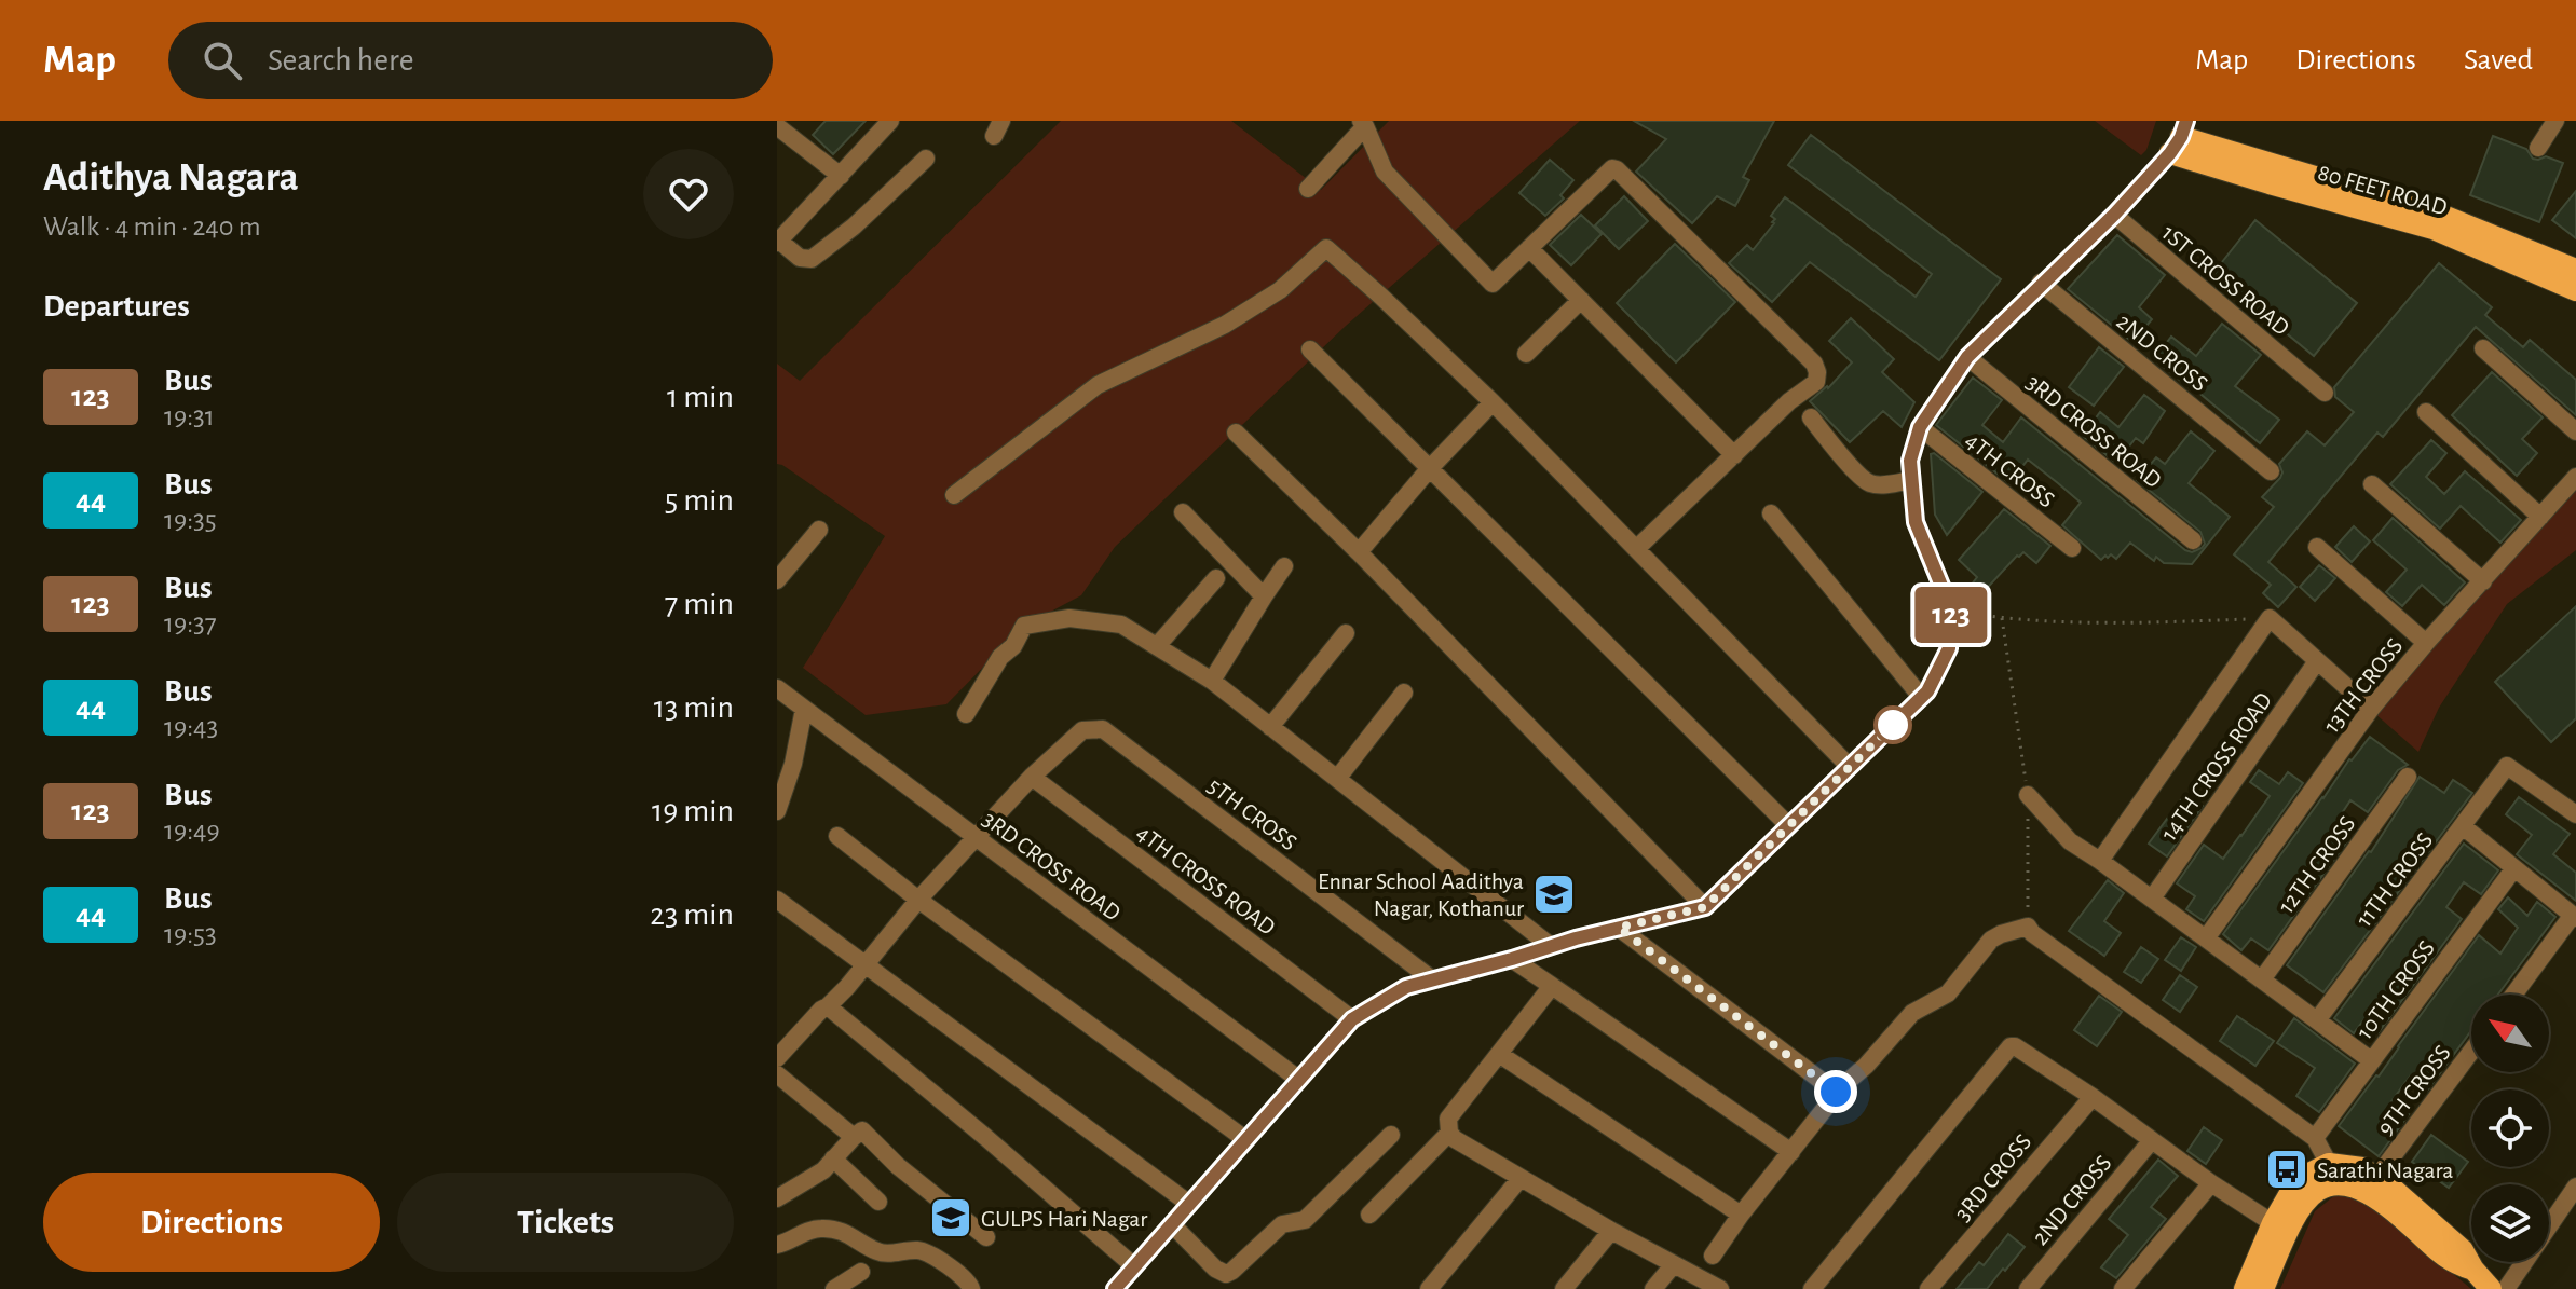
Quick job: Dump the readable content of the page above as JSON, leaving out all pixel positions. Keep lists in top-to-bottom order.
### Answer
{
  "streets": {
    "main road": ["80 FEET ROAD"],
    "street": [
      "1ST CROSS ROAD",
      "2ND CROSS",
      "3RD CROSS ROAD",
      "4TH CROSS",
      "13TH CROSS",
      "14TH CROSS ROAD",
      "5TH CROSS",
      "12TH CROSS",
      "4TH CROSS ROAD",
      "11TH CROSS",
      "10TH CROSS",
      "9TH CROSS",
      "3RD CROSS"
    ]
  },
  "crossings": [
    ["5TH CROSS", "4TH CROSS ROAD"]
  ],
  "places": {
    "school or university": ["Ennar School Aadithya Nagar, Kothanur", "GULPS Hari Nagar"],
    "bus stop": ["Sarathi Nagara"]
  },
  "lines": ["bus line 123"],
  "north": "top left",
  "page": {
    "header": "Map",
    "search": "Search here",
    "nav": ["Map", "Directions", "Saved"],
    "heading": [
      ["Adithya Nagara", "Walk · 4 min · 240 m"],
      "Departures"
    ],
    "on_map": "123",
    "list": [
      {
        "mark": "123",
        "name": "Bus",
        "note": "19:31",
        "value": "1 min"
      },
      {
        "mark": "44",
        "name": "Bus",
        "note": "19:35",
        "value": "5 min"
      },
      {
        "mark": "123",
        "name": "Bus",
        "note": "19:37",
        "value": "7 min"
      },
      {
        "mark": "44",
        "name": "Bus",
        "note": "19:43",
        "value": "13 min"
      },
      {
        "mark": "123",
        "name": "Bus",
        "note": "19:49",
        "value": "19 min"
      },
      {
        "mark": "44",
        "name": "Bus",
        "note": "19:53",
        "value": "23 min"
      }
    ],
    "buttons": ["Directions", "Tickets"]
  }
}
